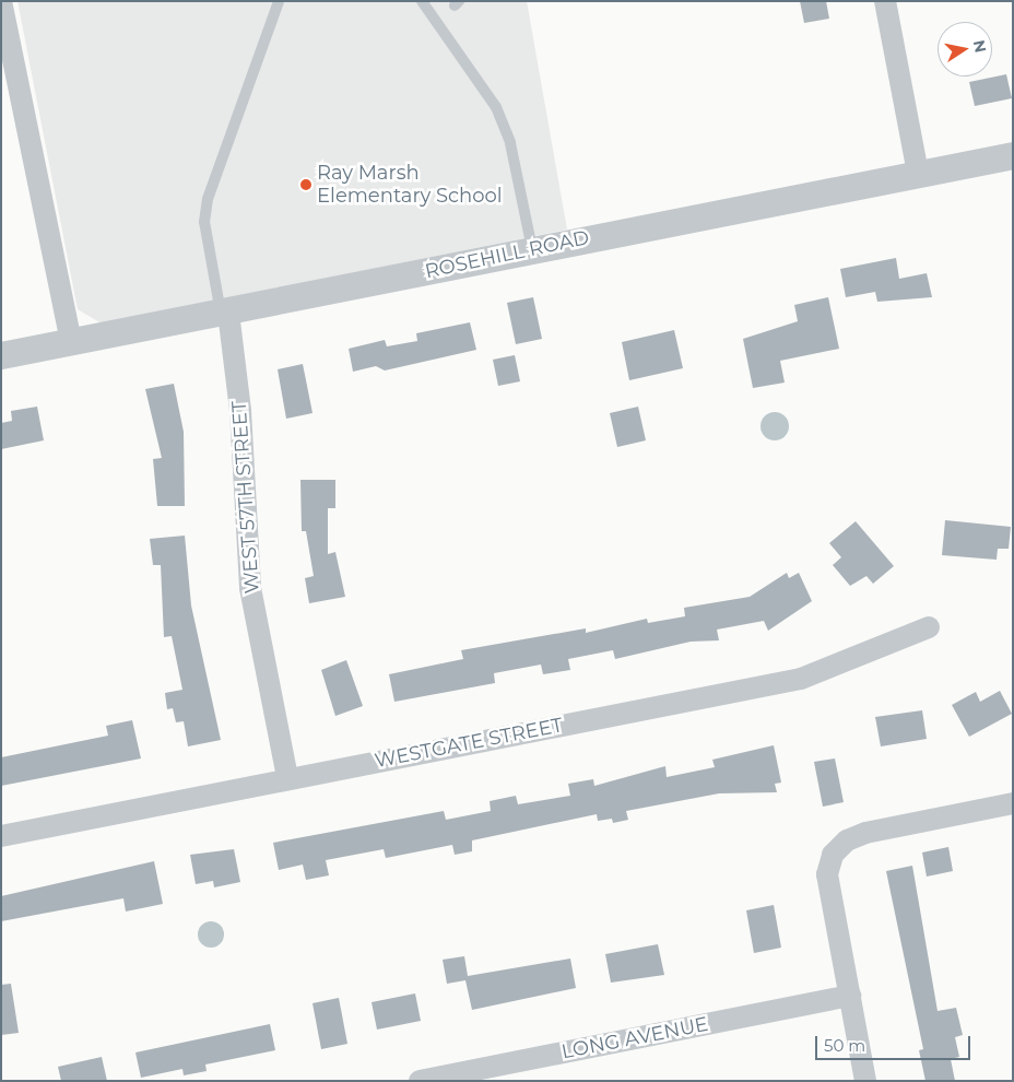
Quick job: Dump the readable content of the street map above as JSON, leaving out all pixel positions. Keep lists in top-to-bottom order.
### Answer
{
  "streets": {
    "street": [
      "ROSEHILL ROAD",
      "WEST 57TH STREET",
      "WESTGATE STREET",
      "LONG AVENUE"
    ]
  },
  "crossings": [
    ["ROSEHILL ROAD", "WEST 57TH STREET"],
    ["WEST 57TH STREET", "WESTGATE STREET"]
  ],
  "places": ["Ray Marsh Elementary School"],
  "scale_bar": "50 m",
  "north": "right"
}
